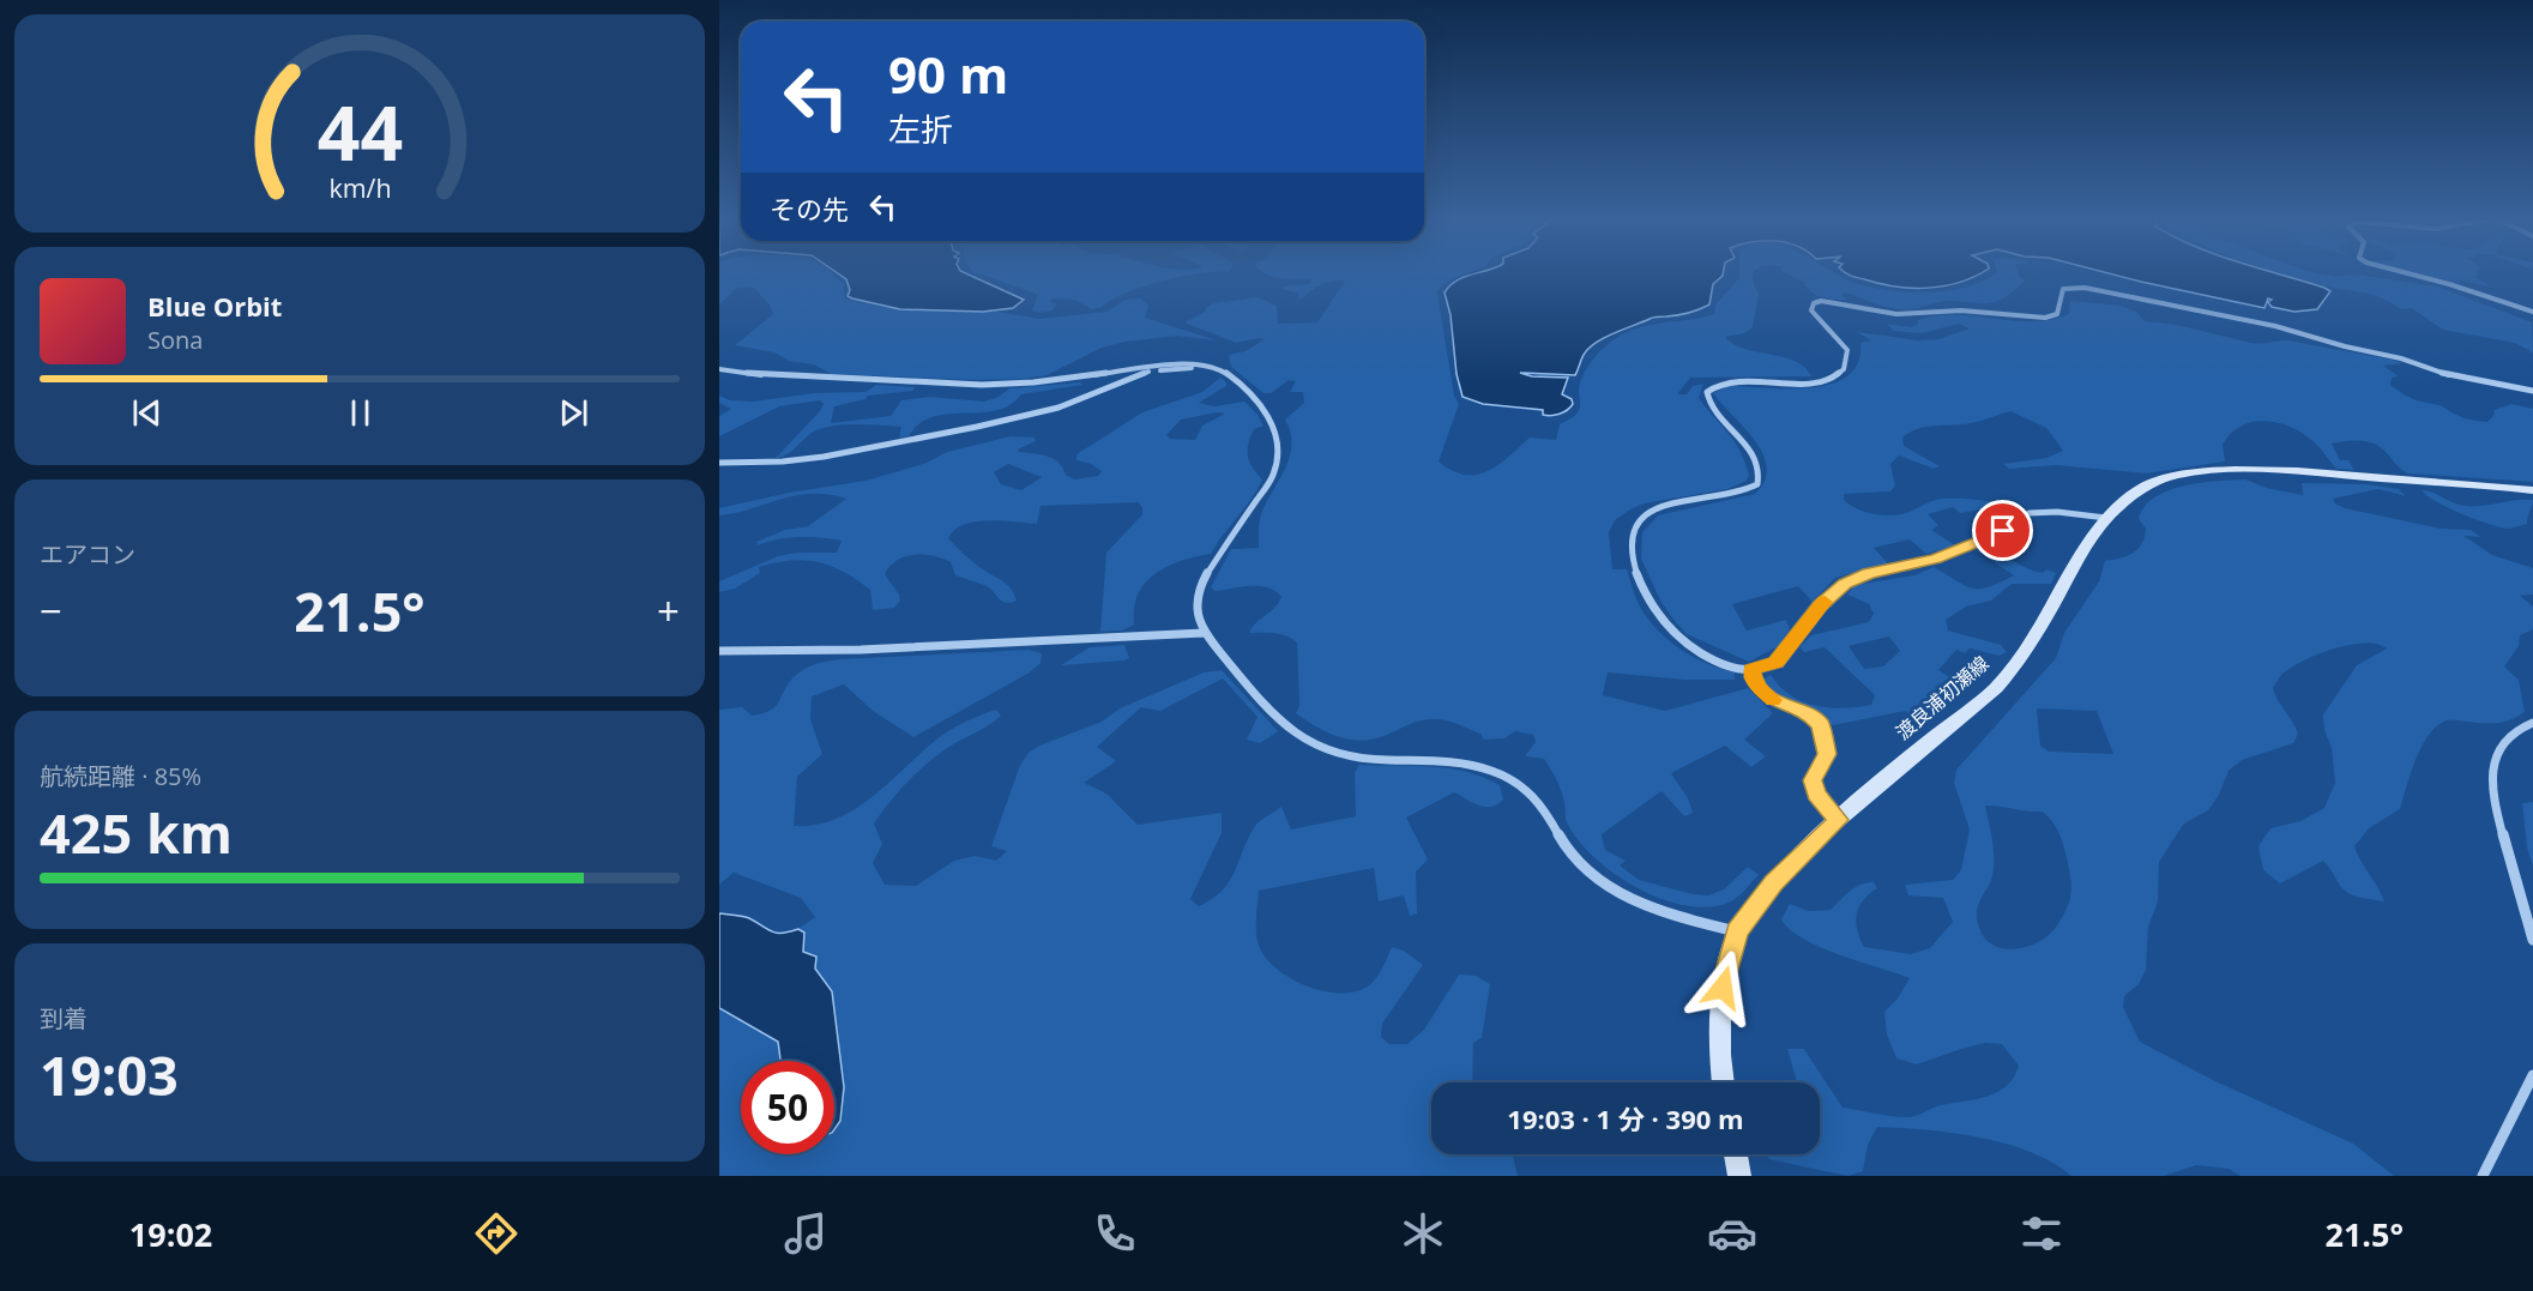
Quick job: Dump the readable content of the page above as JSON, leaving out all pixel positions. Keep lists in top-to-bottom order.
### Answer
{
  "streets": {
    "main road": ["渡良浦初瀬線"]
  },
  "page": {
    "turn": ["90 m", "左折"],
    "then": "その先",
    "song": ["Blue Orbit", "Sona"],
    "tile": [
      "エアコン",
      ["航続距離 · 85%", "425 km"],
      ["到着", "19:03"]
    ],
    "heat": ["−", "21.5°", "+"],
    "limit": "50",
    "trip": "19:03 · 1 分 · 390 m",
    "tabs": ["19:02", "21.5°"],
    "gauge": ["44", "km/h"]
  }
}
